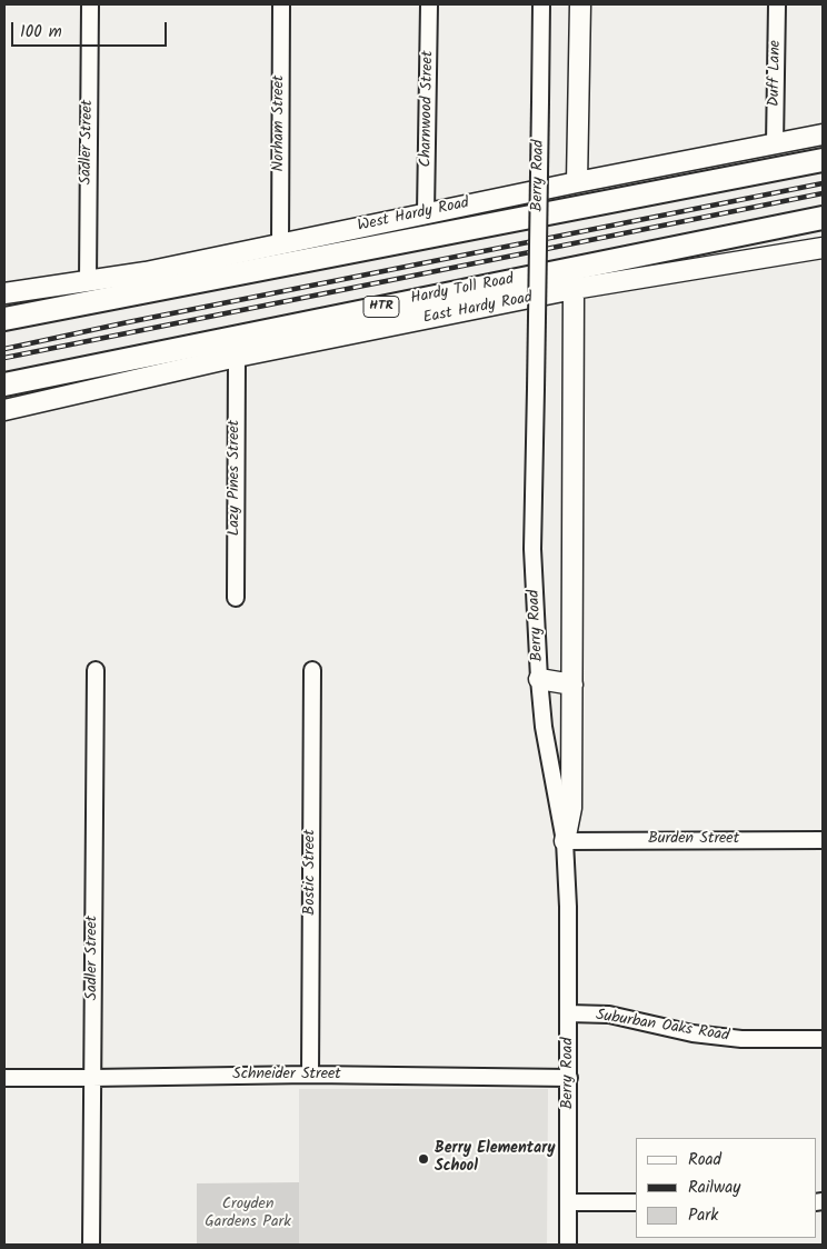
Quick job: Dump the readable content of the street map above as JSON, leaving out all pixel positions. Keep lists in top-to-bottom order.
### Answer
{
  "streets": {
    "highway": ["Hardy Toll Road", "HTR"],
    "main road": ["West Hardy Road", "East Hardy Road"],
    "street": [
      "Duff Lane",
      "Charnwood Street",
      "Norham Street",
      "Sadler Street",
      "Berry Road",
      "Lazy Pines Street",
      "Burden Street",
      "Bostic Street",
      "Suburban Oaks Road",
      "Schneider Street"
    ]
  },
  "crossings": [
    ["Duff Lane", "West Hardy Road"],
    ["Charnwood Street", "West Hardy Road"],
    ["Norham Street", "West Hardy Road"],
    ["Sadler Street", "West Hardy Road"],
    ["Sadler Street", "Schneider Street"],
    ["Berry Road", "Burden Street"],
    ["Berry Road", "Suburban Oaks Road"],
    ["Berry Road", "Schneider Street"],
    ["East Hardy Road", "Lazy Pines Street"],
    ["Bostic Street", "Schneider Street"]
  ],
  "parks": ["Croyden Gardens Park"],
  "places": ["Berry Elementary School"],
  "legend": ["Road", "Railway", "Park"],
  "scale_bar": "100 m"
}
